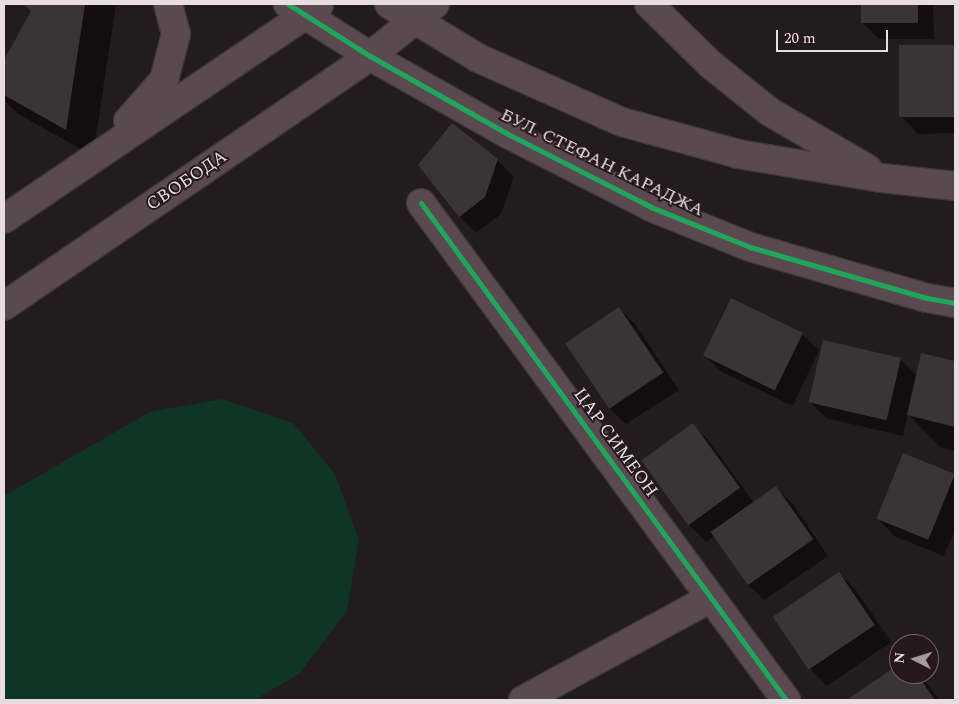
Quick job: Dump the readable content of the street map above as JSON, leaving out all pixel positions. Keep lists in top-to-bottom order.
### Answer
{
  "streets": {
    "street": ["БУЛ. СТЕФАН КАРАДЖА", "СВОБОДА", "ЦАР СИМЕОН"]
  },
  "crossings": [
    ["БУЛ. СТЕФАН КАРАДЖА", "СВОБОДА"]
  ],
  "scale_bar": "20 m",
  "north": "left"
}
